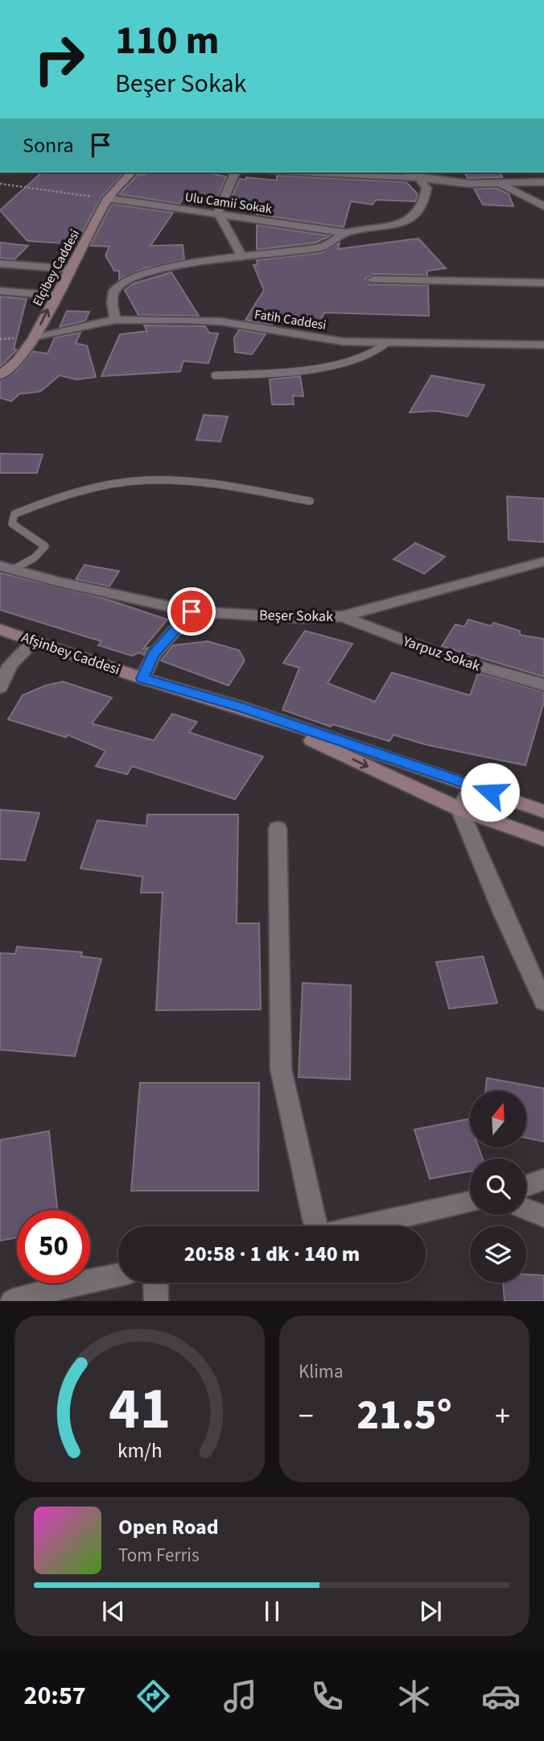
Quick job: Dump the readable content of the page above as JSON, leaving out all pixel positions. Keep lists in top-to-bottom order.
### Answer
{
  "streets": {
    "main road": ["Elçibey Caddesi", "Afşinbey Caddesi"],
    "street": [
      "Ulu Camii Sokak",
      "Fatih Caddesi",
      "Beşer Sokak",
      "Yarpuz Sokak"
    ]
  },
  "crossings": [
    ["Ulu Camii Sokak", "Elçibey Caddesi"],
    ["Elçibey Caddesi", "Fatih Caddesi"],
    ["Beşer Sokak", "Yarpuz Sokak"]
  ],
  "north": "top",
  "page": {
    "turn": ["110 m", "Beşer Sokak"],
    "then": "Sonra",
    "limit": "50",
    "trip": "20:58 · 1 dk · 140 m",
    "tile": "Klima",
    "heat": ["−", "21.5°", "+"],
    "song": ["Open Road", "Tom Ferris"],
    "tabs": "20:57",
    "gauge": ["41", "km/h"]
  }
}
